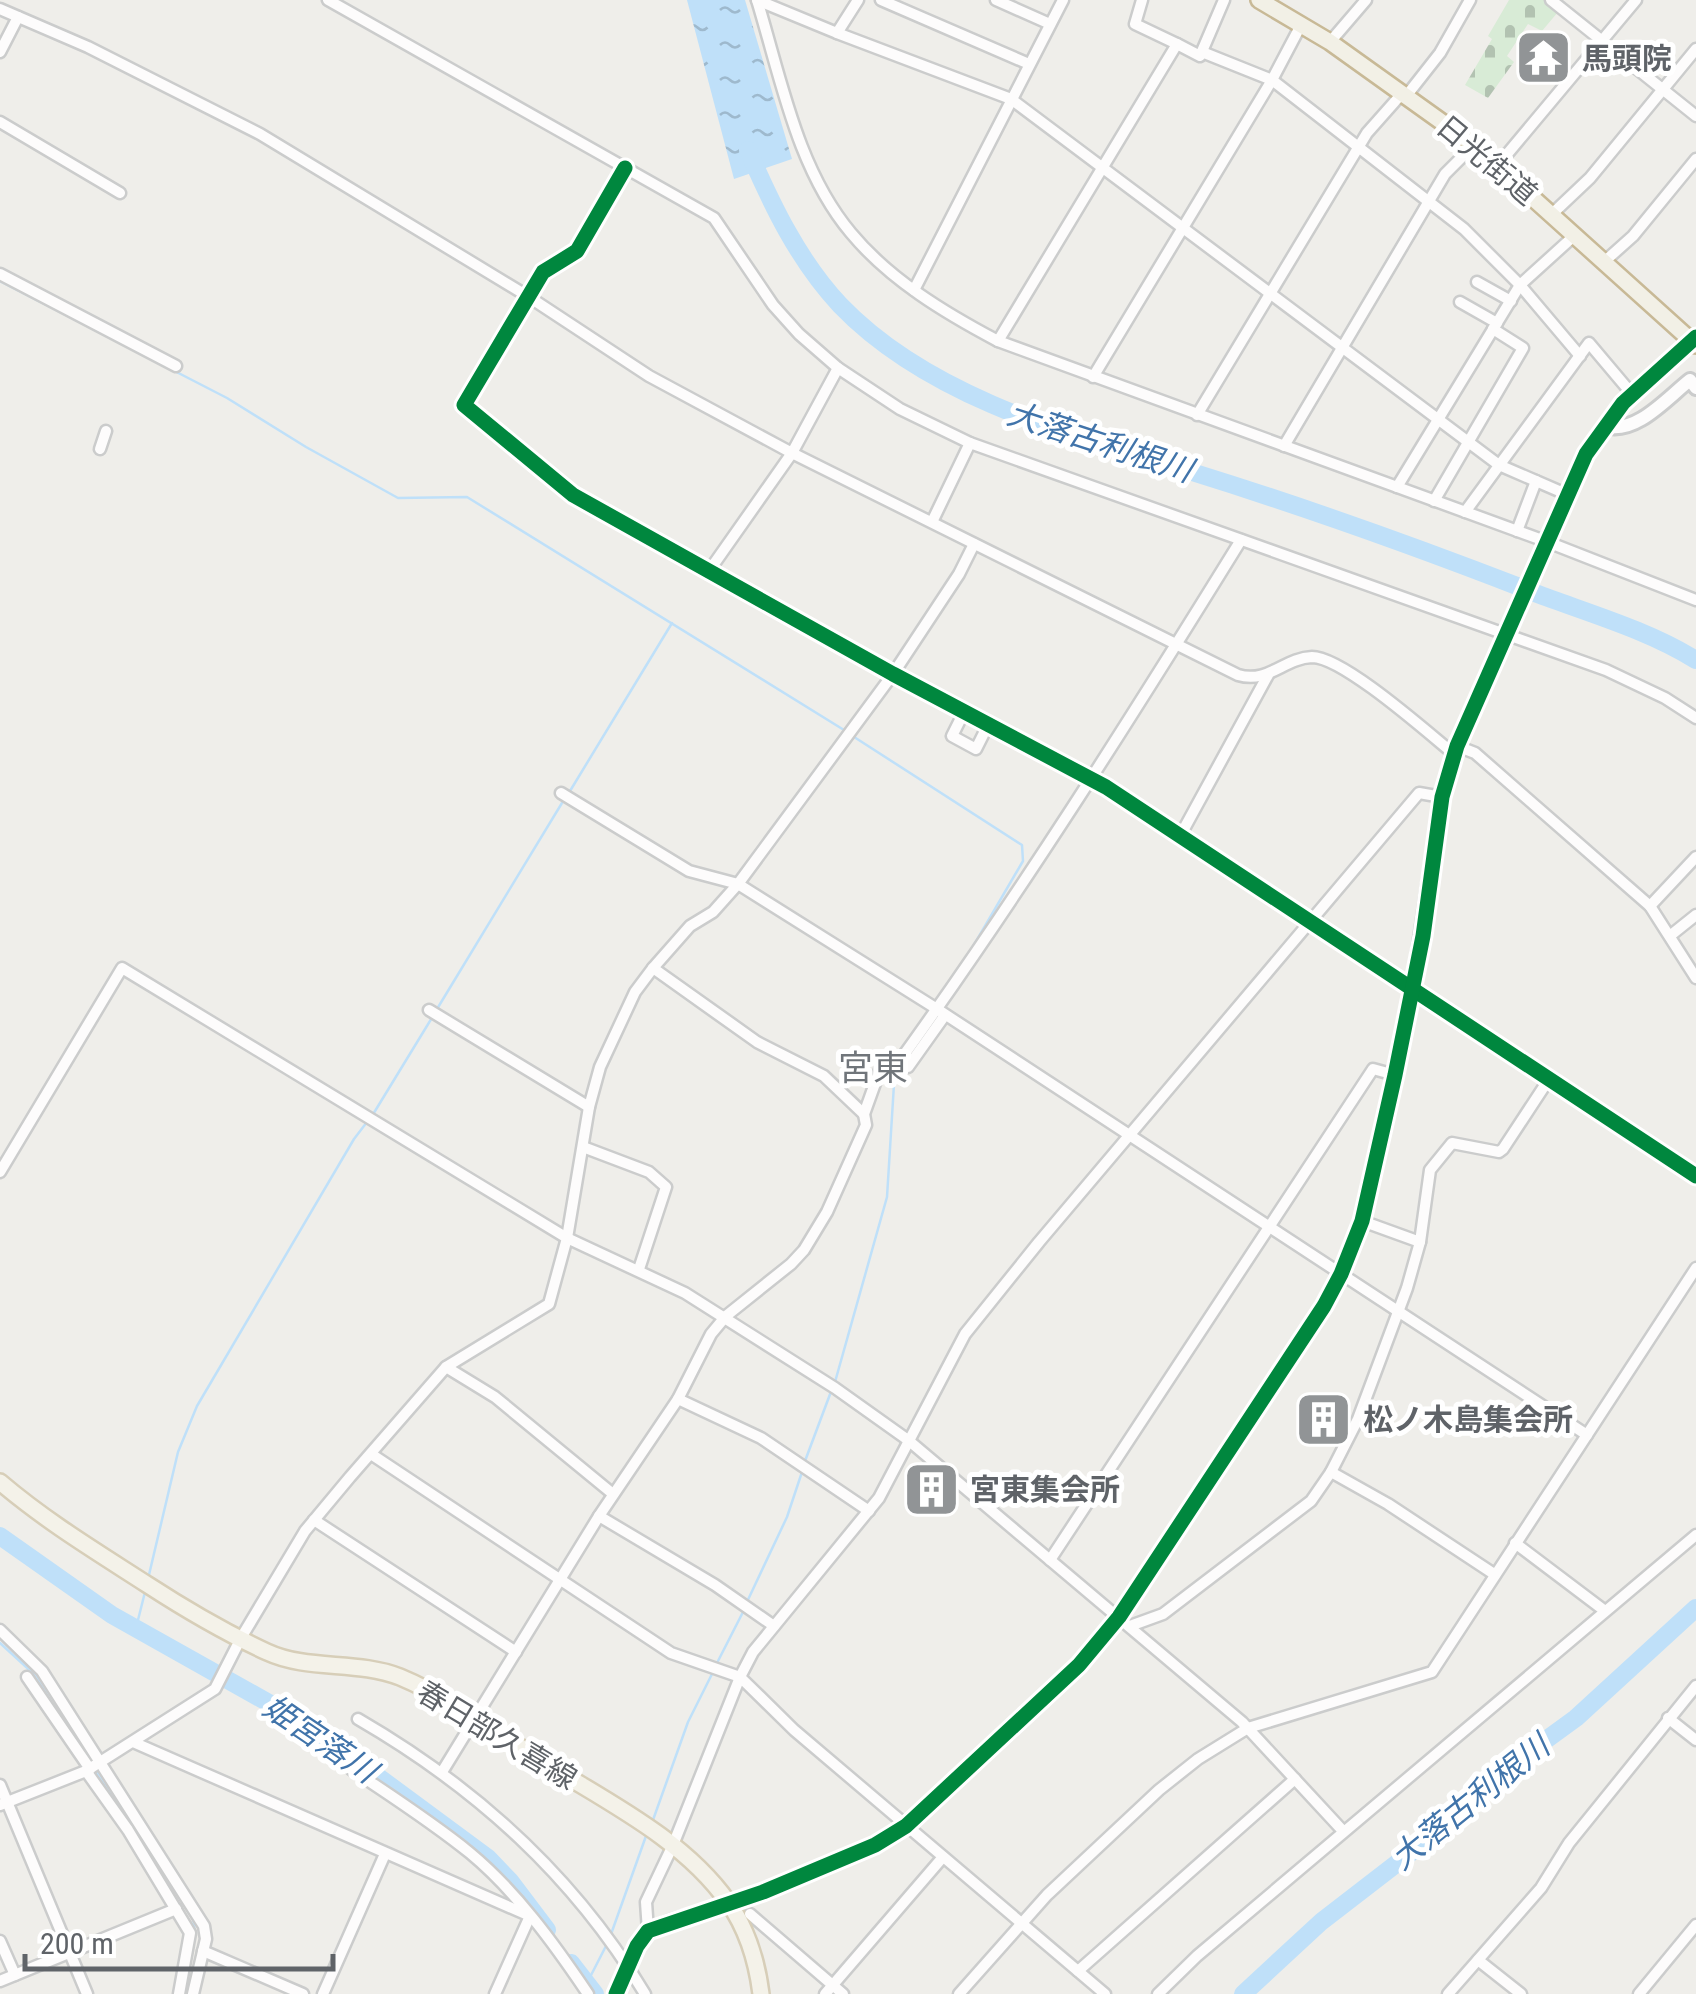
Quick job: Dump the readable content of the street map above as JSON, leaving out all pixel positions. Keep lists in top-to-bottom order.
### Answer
{
  "streets": {
    "highway": ["日光街道"],
    "main road": ["春日部久喜線"]
  },
  "districts": ["宮東"],
  "water": ["大落古利根川", "姫宮落川"],
  "places": {
    "temple": ["馬頭院"],
    "building": ["松ノ木島集会所", "宮東集会所"]
  },
  "scale_bar": "200 m"
}
